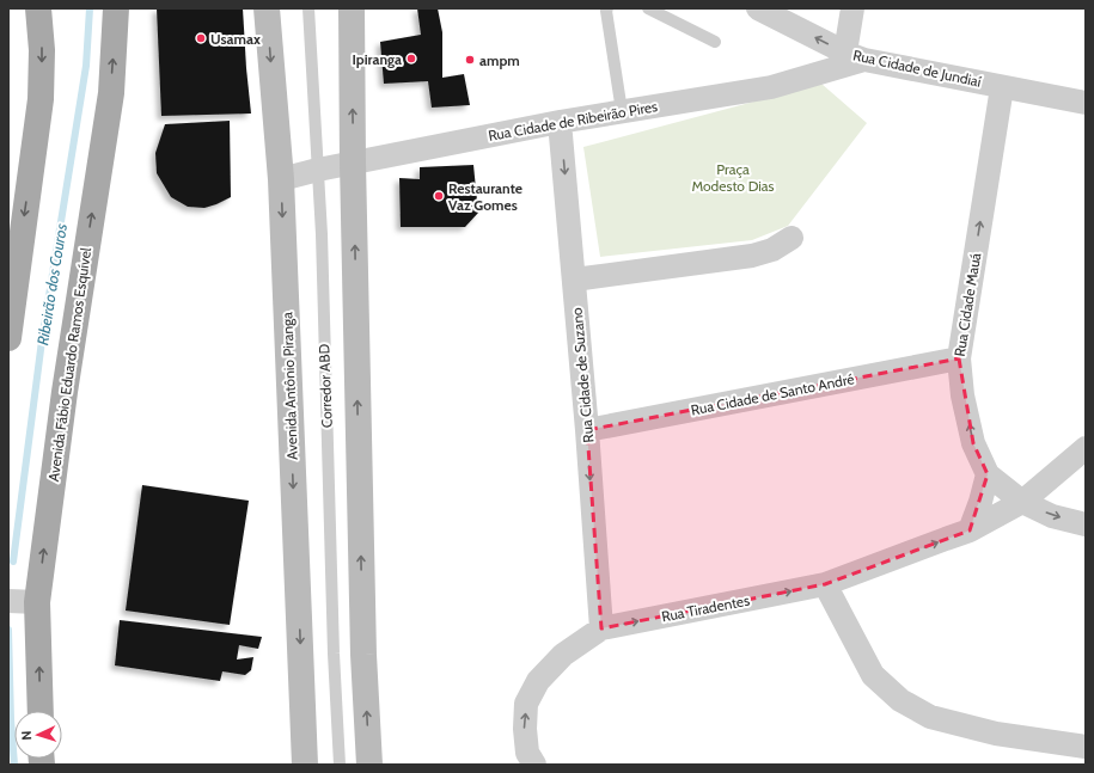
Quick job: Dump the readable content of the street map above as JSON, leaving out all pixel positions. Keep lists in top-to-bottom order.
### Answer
{
  "streets": {
    "main road": ["Avenida Fábio Eduardo Ramos Esquível", "Avenida Antônio Piranga"],
    "street": [
      "Rua Cidade de Jundiaí",
      "Rua Cidade de Ribeirão Pires",
      "Rua Cidade Mauá",
      "Rua Cidade de Suzano",
      "Rua Cidade de Santo André",
      "Rua Tiradentes"
    ],
    "lane": ["Corredor ABD"]
  },
  "crossings": [
    ["Rua Cidade de Jundiaí", "Rua Cidade de Ribeirão Pires"],
    ["Rua Cidade de Jundiaí", "Rua Cidade Mauá"],
    ["Rua Cidade de Ribeirão Pires", "Rua Cidade de Suzano"],
    ["Rua Cidade de Ribeirão Pires", "Avenida Antônio Piranga"],
    ["Rua Cidade de Ribeirão Pires", "Corredor ABD"],
    ["Rua Cidade Mauá", "Rua Cidade de Santo André"],
    ["Rua Cidade Mauá", "Rua Tiradentes"],
    ["Rua Cidade de Suzano", "Rua Cidade de Santo André"],
    ["Rua Cidade de Suzano", "Rua Tiradentes"]
  ],
  "one_way": ["Rua Cidade Mauá", "Rua Cidade de Suzano", "Rua Tiradentes"],
  "water": ["Ribeirão dos Couros"],
  "parks": ["Praça Modesto Dias"],
  "places": [
    "Usamax",
    "Ipiranga",
    "ampm",
    "Restaurante Vaz Gomes"
  ],
  "north": "left"
}
